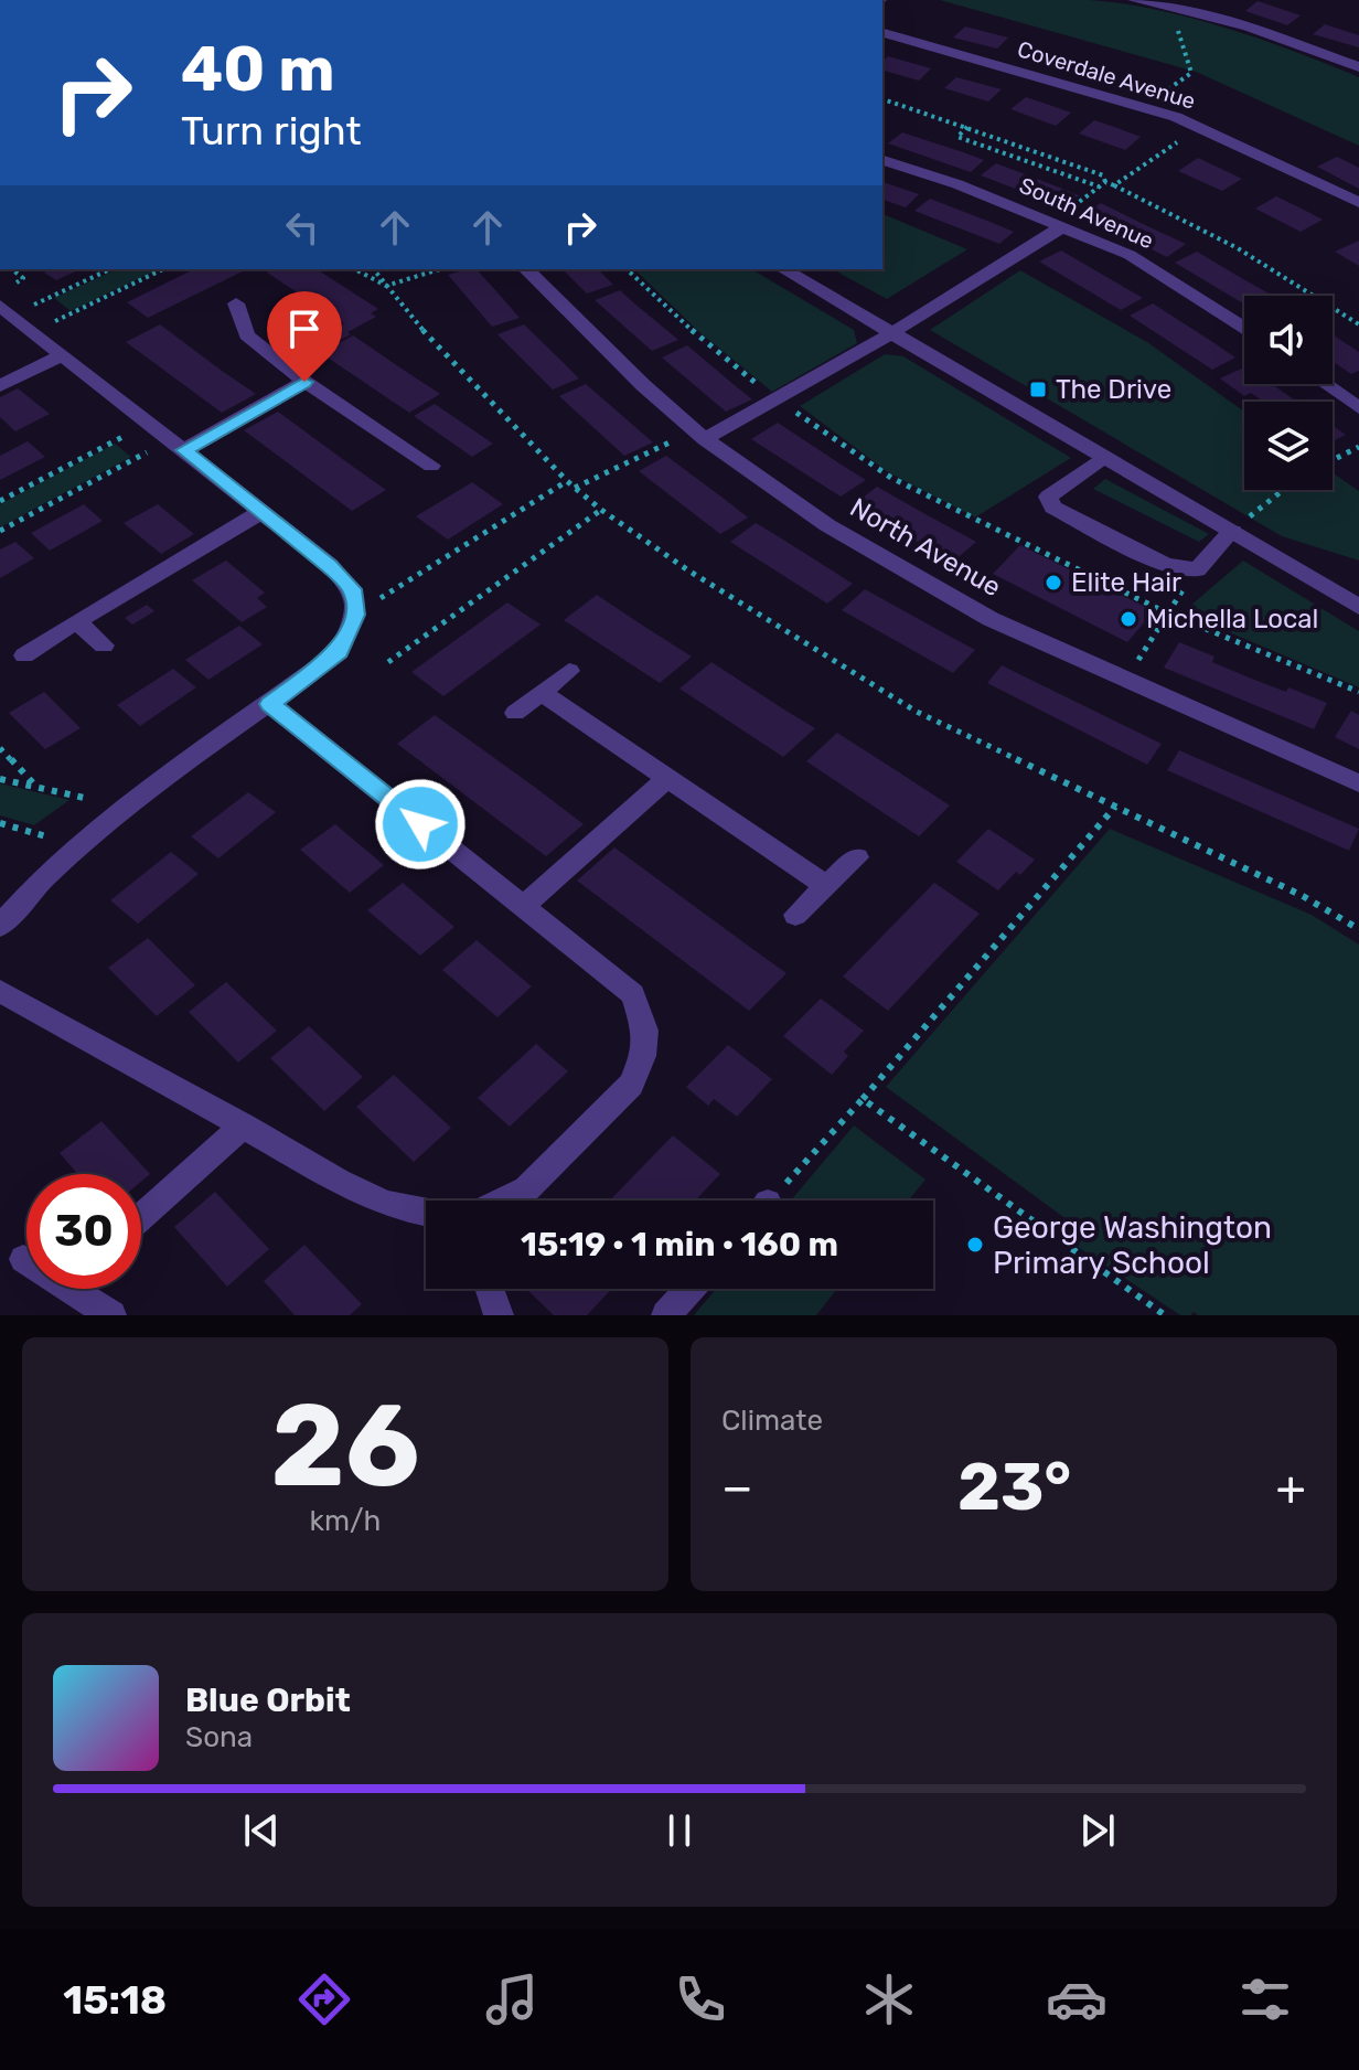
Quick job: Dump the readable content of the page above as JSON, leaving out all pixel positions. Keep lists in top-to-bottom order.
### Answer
{
  "streets": {
    "street": ["Coverdale Avenue", "South Avenue", "North Avenue"]
  },
  "places": {
    "transit": ["The Drive"],
    "other": ["Elite Hair", "Michella Local", "George Washington Primary School"]
  },
  "page": {
    "turn": ["40 m", "Turn right"],
    "limit": "30",
    "trip": "15:19 · 1 min · 160 m",
    "tile": [
      ["26", "km/h"],
      "Climate"
    ],
    "heat": ["−", "23°", "+"],
    "song": ["Blue Orbit", "Sona"],
    "tabs": "15:18"
  }
}
